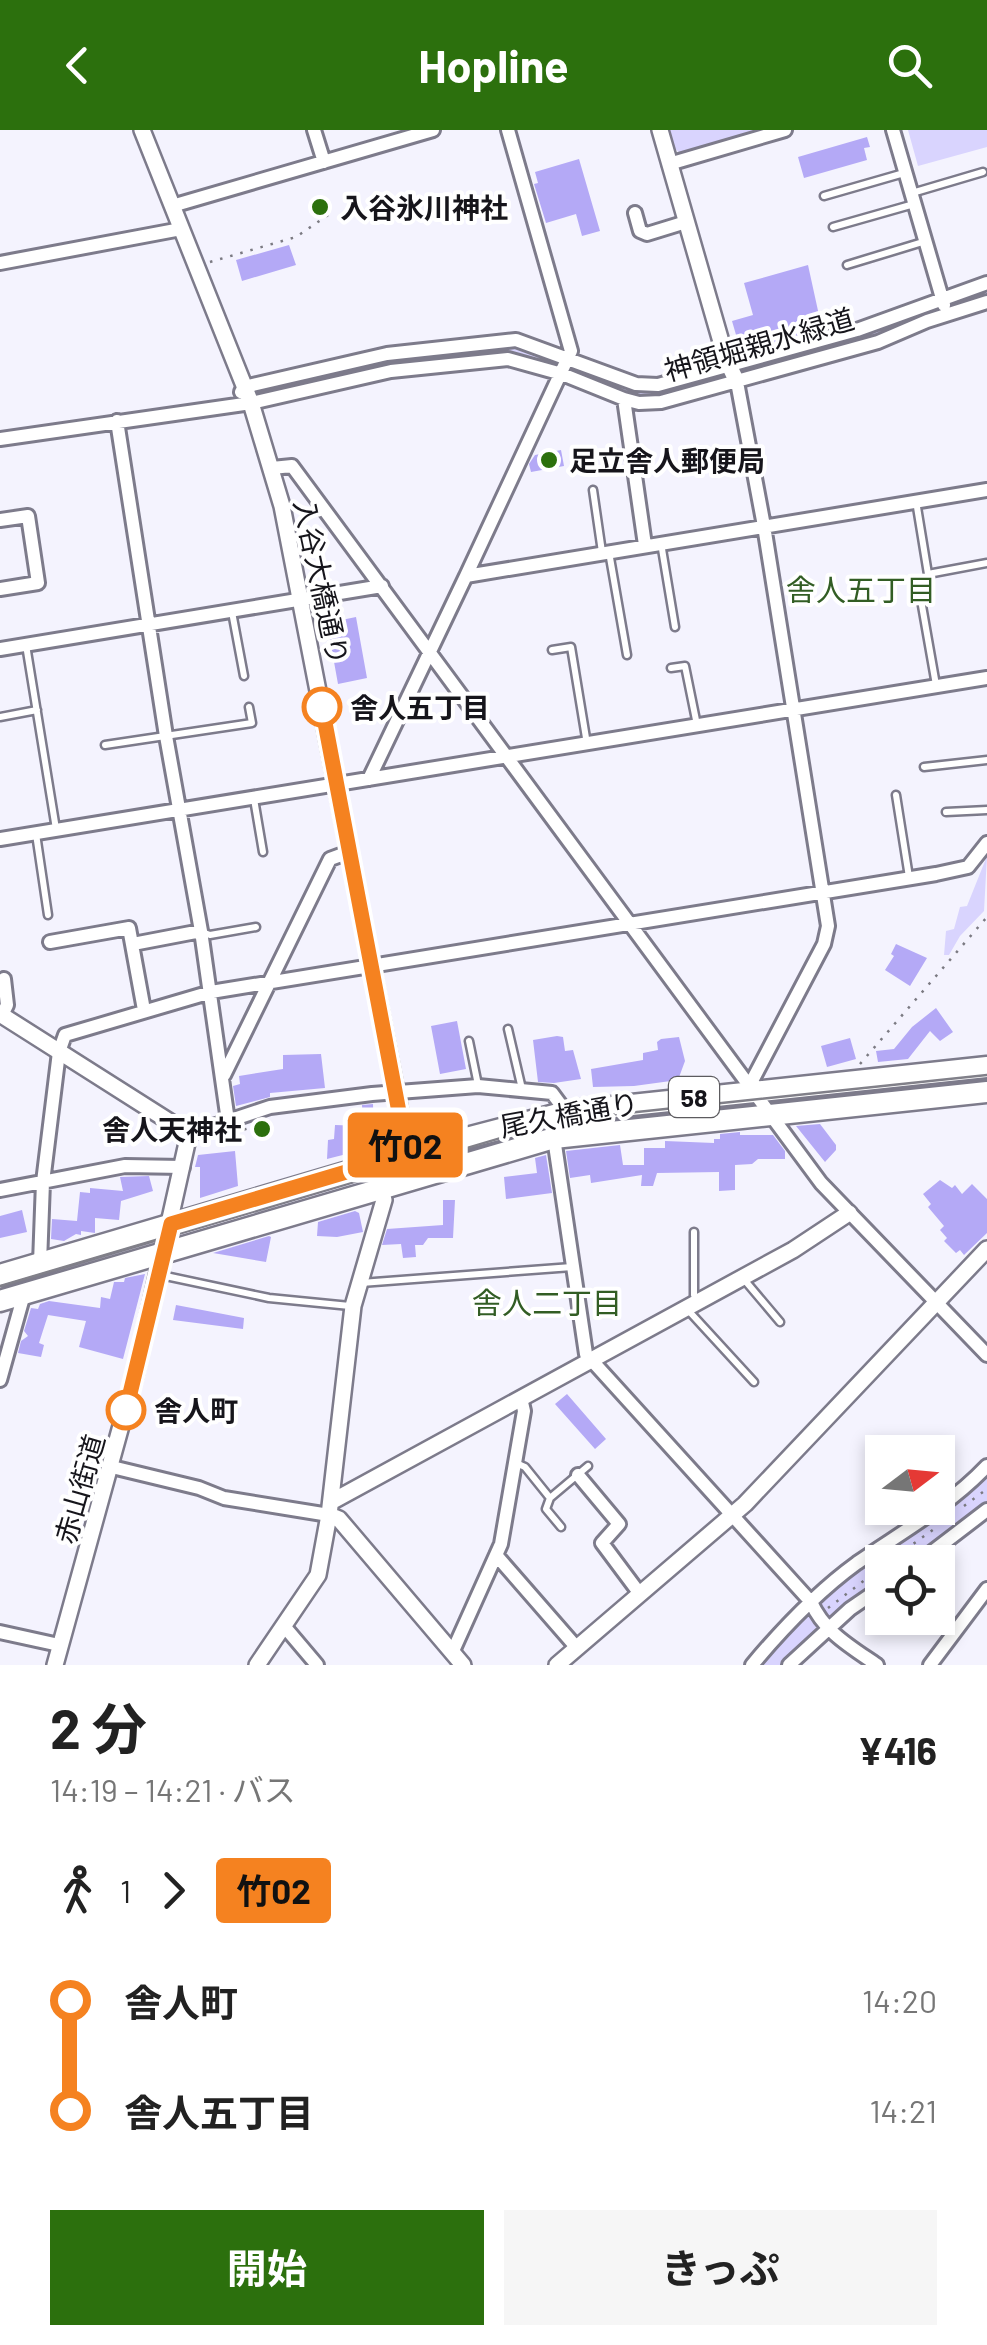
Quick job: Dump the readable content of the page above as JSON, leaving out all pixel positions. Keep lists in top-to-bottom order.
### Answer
{
  "streets": {
    "main road": ["58", "尾久橋通り"],
    "street": ["入谷大橋通り", "赤山街道"]
  },
  "crossings": [
    ["入谷大橋通り", "尾久橋通り"],
    ["尾久橋通り", "赤山街道"]
  ],
  "districts": ["舎人五丁目", "舎人二丁目"],
  "places": [
    "入谷氷川神社",
    "足立舎人郵便局",
    "舎人五丁目",
    "舎人天神社",
    "舎人町"
  ],
  "lines": ["bus line 竹02"],
  "north": "right",
  "page": {
    "header": "Hopline",
    "on_map": "竹02",
    "heading": ["2 分", "14:19 – 14:21 · バス", "¥416"],
    "legs": ["1", "竹02"],
    "list": [
      {
        "name": "舎人町",
        "value": "14:20"
      },
      {
        "name": "舎人五丁目",
        "value": "14:21"
      }
    ],
    "buttons": ["開始", "きっぷ"]
  }
}
